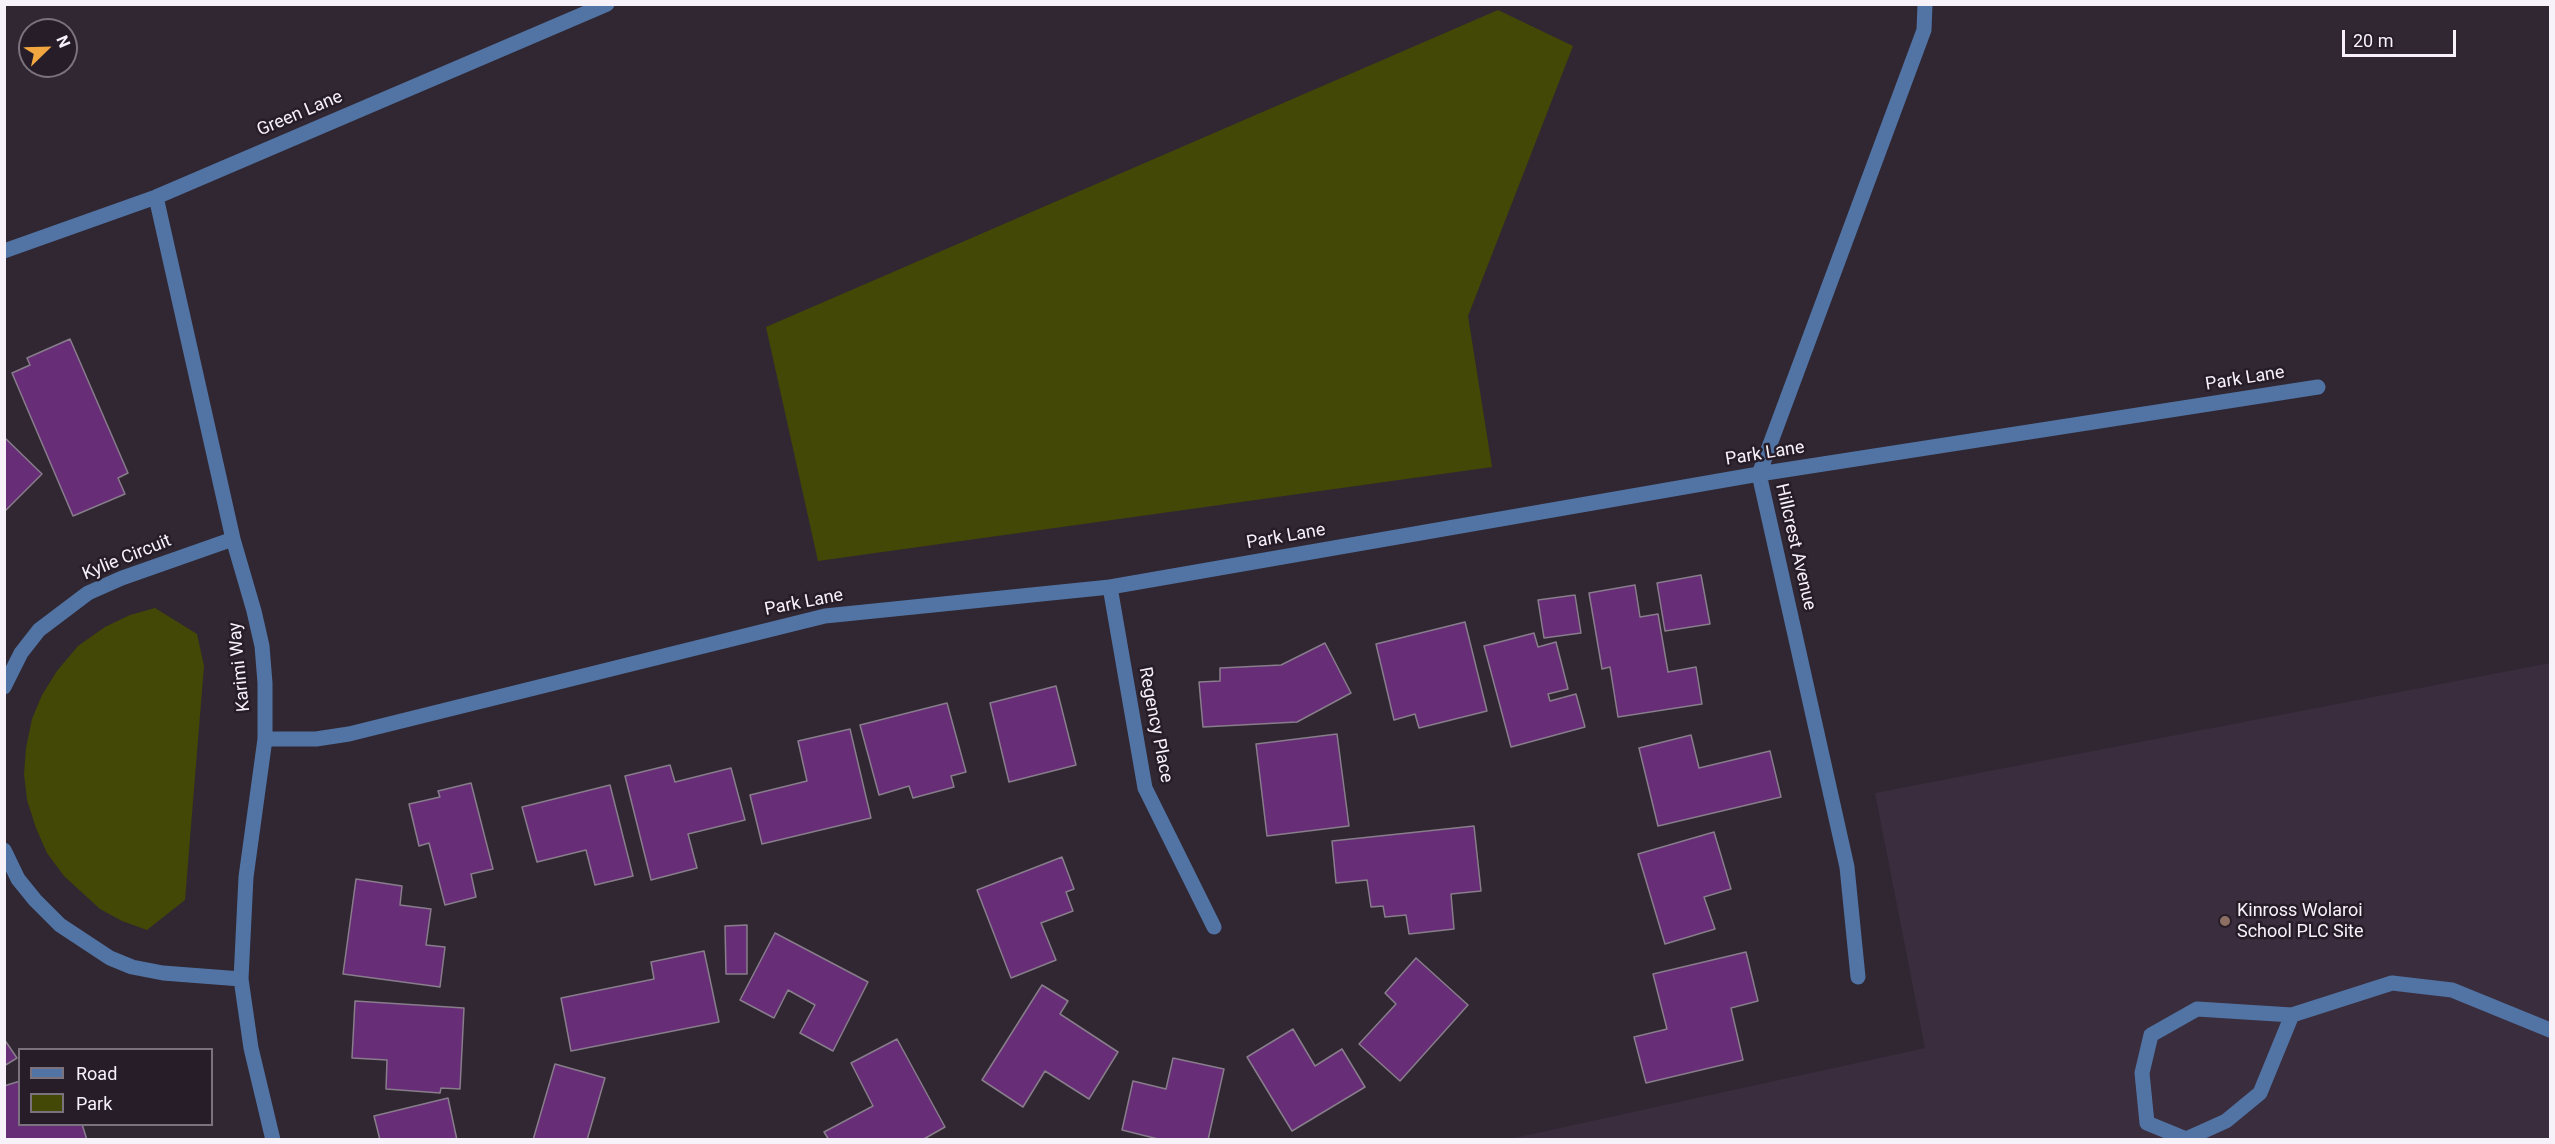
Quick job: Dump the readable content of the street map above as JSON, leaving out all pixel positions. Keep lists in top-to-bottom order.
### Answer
{
  "streets": {
    "street": [
      "Green Lane",
      "Park Lane",
      "Hillcrest Avenue",
      "Kylie Circuit",
      "Karimi Way",
      "Regency Place"
    ]
  },
  "crossings": [
    ["Green Lane", "Karimi Way"],
    ["Park Lane", "Hillcrest Avenue"],
    ["Park Lane", "Karimi Way"],
    ["Park Lane", "Regency Place"],
    ["Kylie Circuit", "Karimi Way"]
  ],
  "places": ["Kinross Wolaroi School PLC Site"],
  "legend": ["Road", "Park"],
  "scale_bar": "20 m",
  "north": "top right"
}
